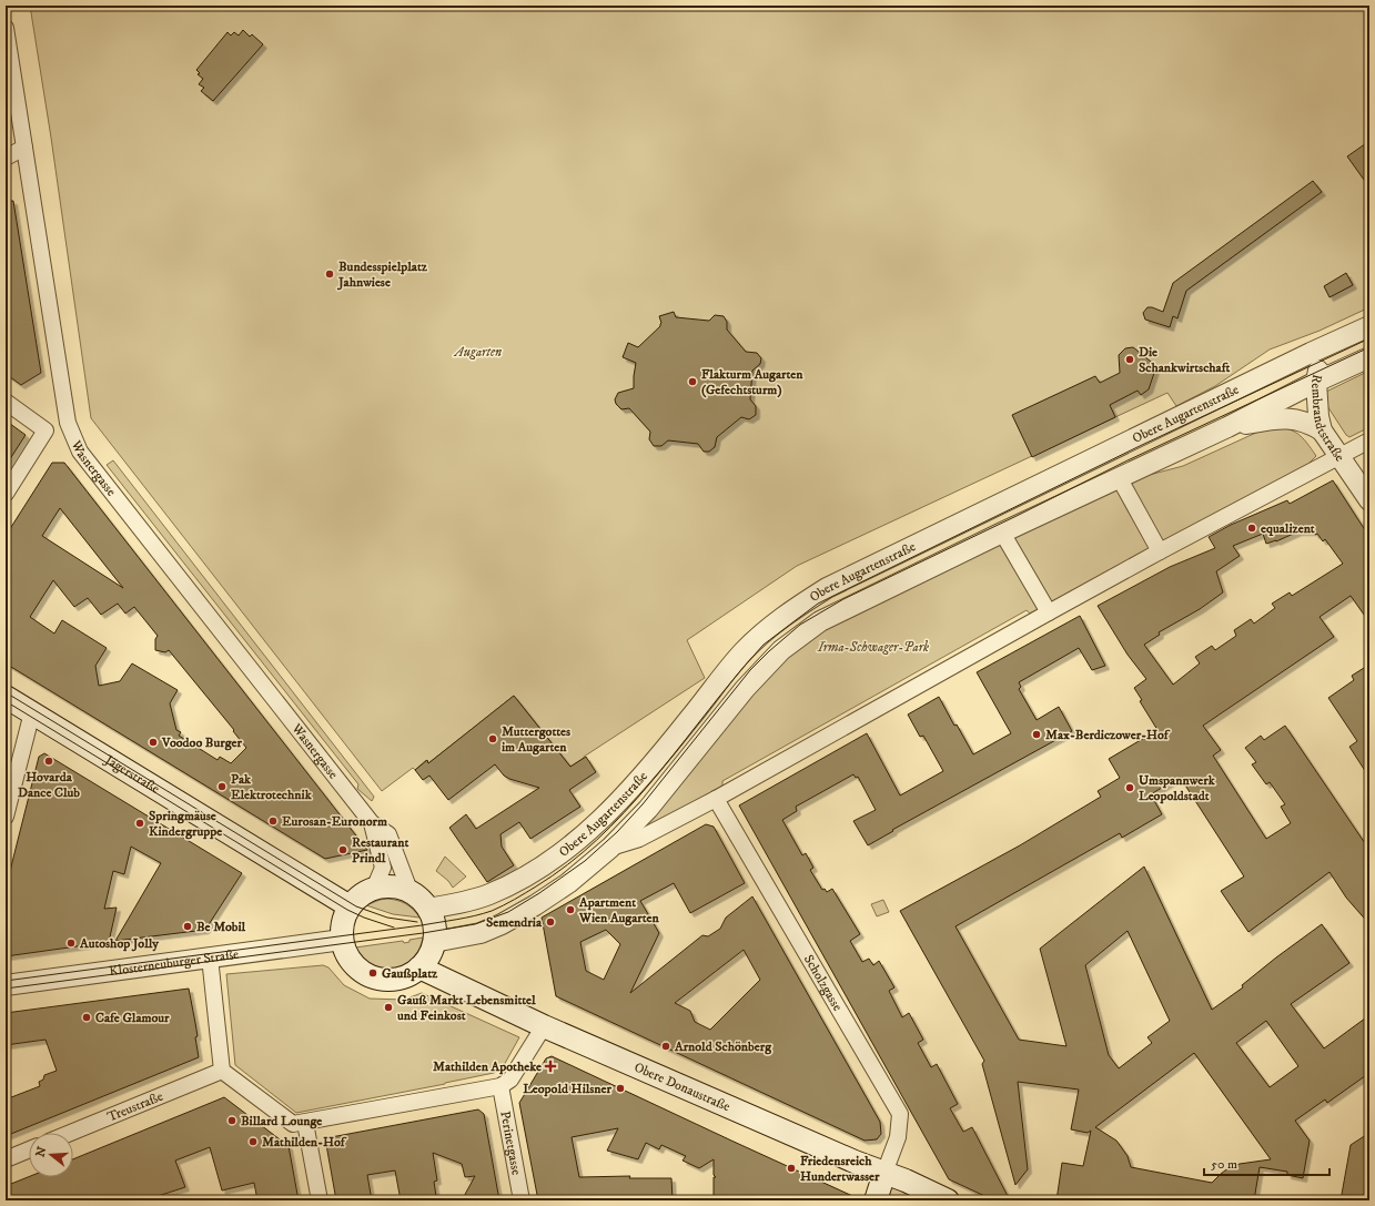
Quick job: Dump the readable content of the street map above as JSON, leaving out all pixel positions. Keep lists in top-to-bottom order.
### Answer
{
  "streets": {
    "main road": ["Jägerstraße", "Obere Donaustraße"],
    "street": [
      "Obere Augartenstraße",
      "Rembrandtstraße",
      "Wasnergasse",
      "Klosterneuburger Straße",
      "Scholzgasse",
      "Treustraße",
      "Perinetgasse"
    ]
  },
  "crossings": [
    ["Obere Augartenstraße", "Rembrandtstraße"],
    ["Obere Augartenstraße", "Wasnergasse"],
    ["Obere Augartenstraße", "Jägerstraße"],
    ["Obere Augartenstraße", "Klosterneuburger Straße"],
    ["Obere Augartenstraße", "Scholzgasse"],
    ["Obere Augartenstraße", "Obere Donaustraße"],
    ["Wasnergasse", "Jägerstraße"],
    ["Wasnergasse", "Klosterneuburger Straße"],
    ["Wasnergasse", "Obere Donaustraße"],
    ["Jägerstraße", "Klosterneuburger Straße"],
    ["Jägerstraße", "Obere Donaustraße"],
    ["Klosterneuburger Straße", "Obere Donaustraße"],
    ["Scholzgasse", "Obere Donaustraße"]
  ],
  "parks": ["Augarten", "Irma-Schwager-Park"],
  "places": {
    "other": [
      "Bundesspielplatz Jahnwiese",
      "Die Schankwirtschaft",
      "Flakturm Augarten (Gefechtsturm)",
      "equalizent",
      "Max-Berdiczower-Hof",
      "Muttergottes im Augarten",
      "Voodoo Burger",
      "Hovarda Dance Club",
      "Pak Elektrotechnik",
      "Umspannwerk Leopoldstadt",
      "Eurosan-Euronorm",
      "Springmäuse Kindergruppe",
      "Restaurant Prindl",
      "Apartment Wien Augarten",
      "Semendria",
      "Be Mobil",
      "Autoshop Jolly",
      "Gaußplatz",
      "Gauß Markt Lebensmittel und Feinkost",
      "Cafe Glamour",
      "Arnold Schönberg",
      "Leopold Hilsner",
      "Billard Lounge",
      "Mathilden-Hof",
      "Friedensreich Hundertwasser"
    ],
    "health": ["Mathilden Apotheke"]
  },
  "scale_bar": "50 m",
  "north": "left"
}
